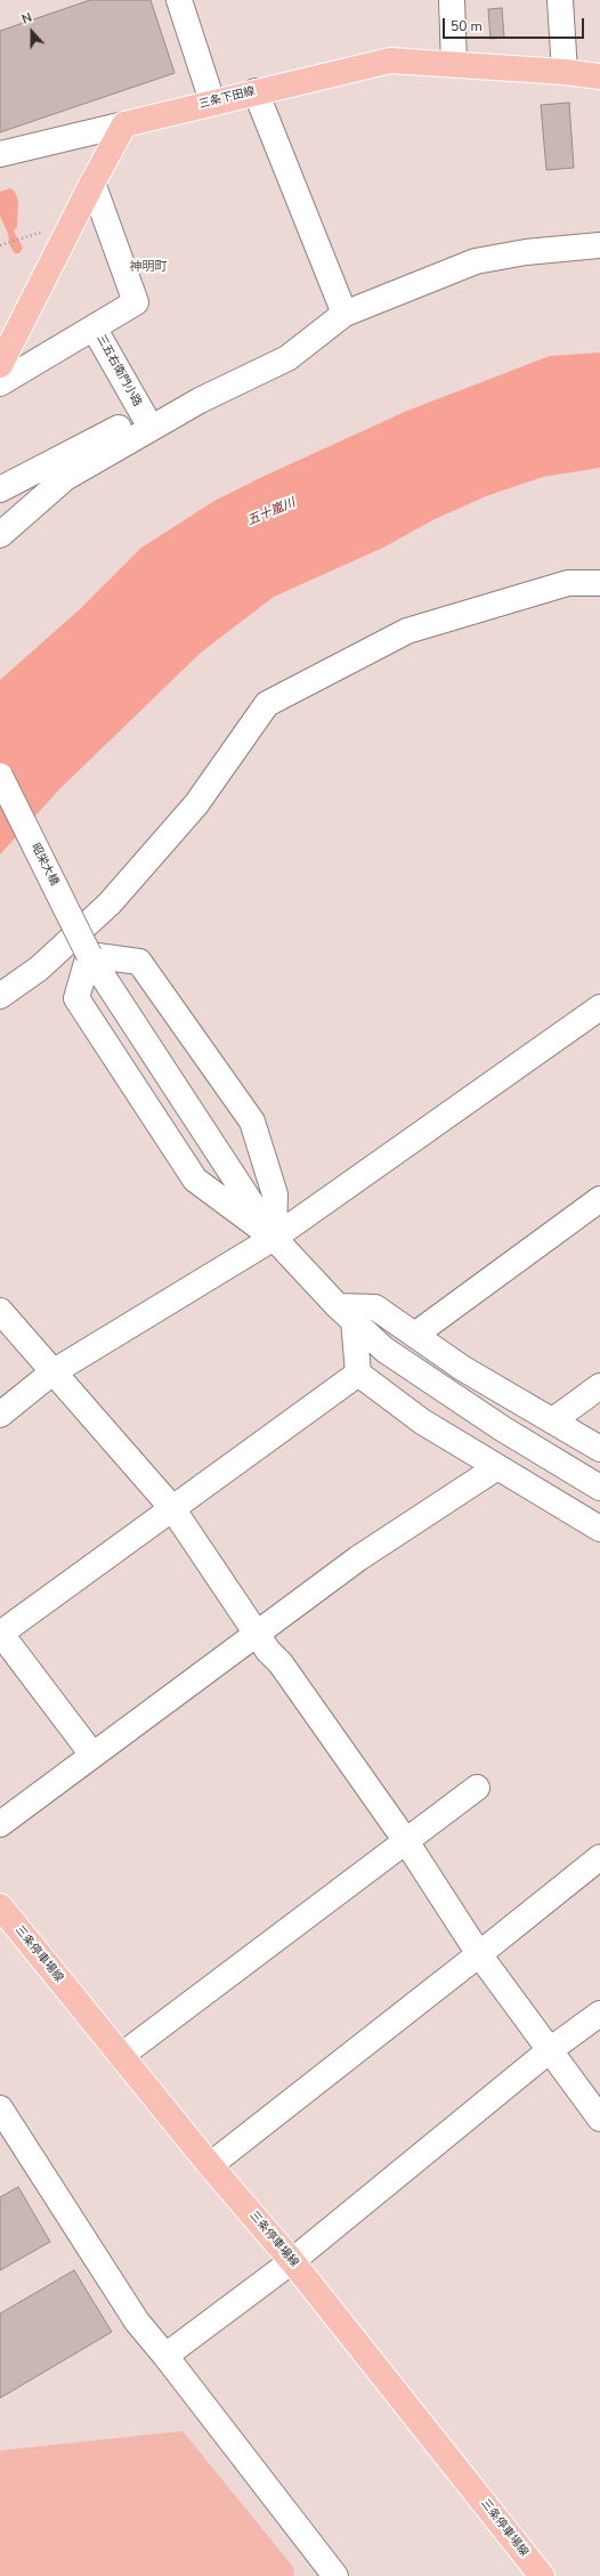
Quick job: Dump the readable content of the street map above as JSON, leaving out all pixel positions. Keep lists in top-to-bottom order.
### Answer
{
  "streets": {
    "main road": ["三条下田線", "三条停車場線"],
    "street": ["三五右衛門小路", "昭栄大橋"]
  },
  "districts": ["神明町"],
  "water": ["五十嵐川"],
  "scale_bar": "50 m",
  "north": "top"
}
